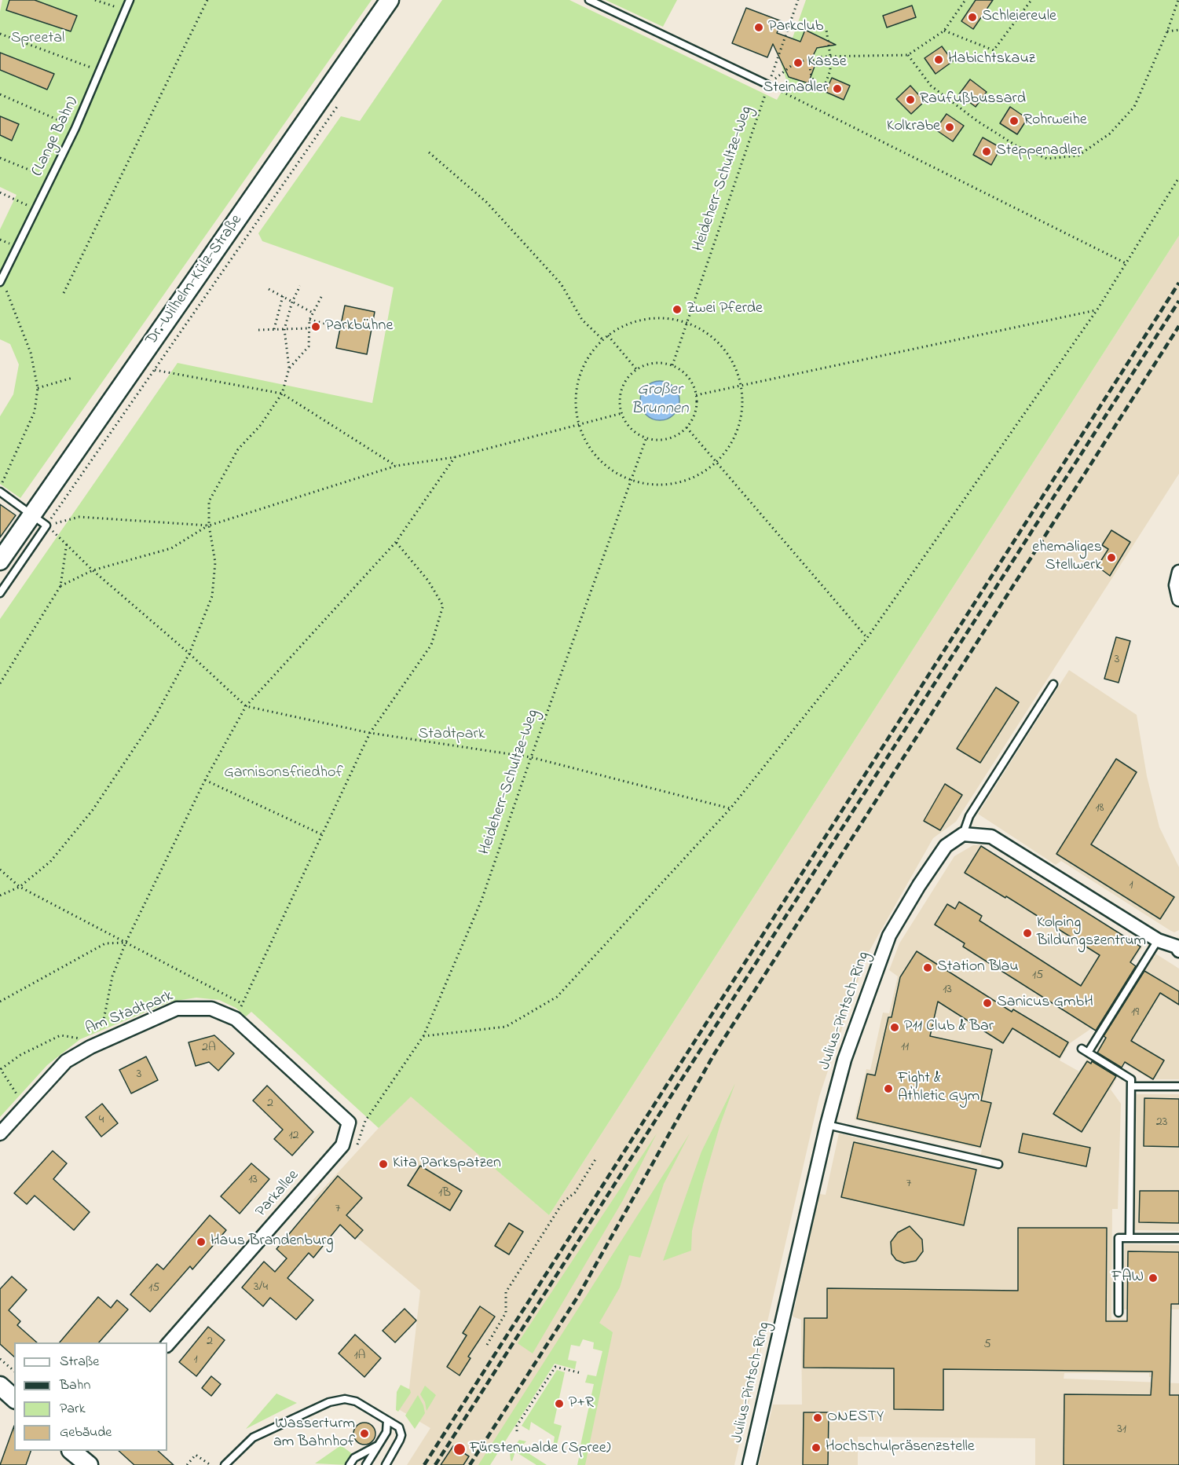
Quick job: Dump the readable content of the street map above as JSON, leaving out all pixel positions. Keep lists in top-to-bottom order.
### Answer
{
  "streets": {
    "main road": ["Dr.-Wilhelm-Külz-Straße"],
    "street": ["Julius-Pintsch-Ring", "Am Stadtpark", "Parkallee"],
    "lane": ["(Lange Bahn)"],
    "path": ["Heideherr-Schultze-Weg"]
  },
  "crossings": [
    ["Am Stadtpark", "Parkallee"]
  ],
  "water": ["Großer Brunnen"],
  "parks": ["Spreetal", "Stadtpark", "Garnisonsfriedhof"],
  "places": [
    "Schleiereule",
    "Parkclub",
    "Habichtskauz",
    "Kasse",
    "Steinadler",
    "Raufußbussard",
    "Rohrweihe",
    "Kolkrabe",
    "Steppenadler",
    "Zwei Pferde",
    "Parkbühne",
    "ehemaliges Stellwerk",
    "Kolping Bildungszentrum",
    "Station Blau",
    "Sanicus GmbH",
    "P11 Club & Bar",
    "Fight & Athletic Gym",
    "Kita Parkspatzen",
    "Haus Brandenburg",
    "FAW",
    "P+R",
    "ONESTY",
    "Wasserturm am Bahnhof",
    "Hochschulpräsenzstelle",
    "Fürstenwalde (Spree)"
  ],
  "house_numbers": [
    "3",
    "18",
    "1",
    "15",
    "13",
    "19",
    "11",
    "2A",
    "3",
    "2",
    "4",
    "23",
    "12",
    "13",
    "7",
    "1B",
    "7",
    "3/4",
    "15",
    "2",
    "5",
    "1A",
    "1",
    "31"
  ],
  "legend": [
    "Straße",
    "Bahn",
    "Park",
    "Gebäude"
  ]
}
